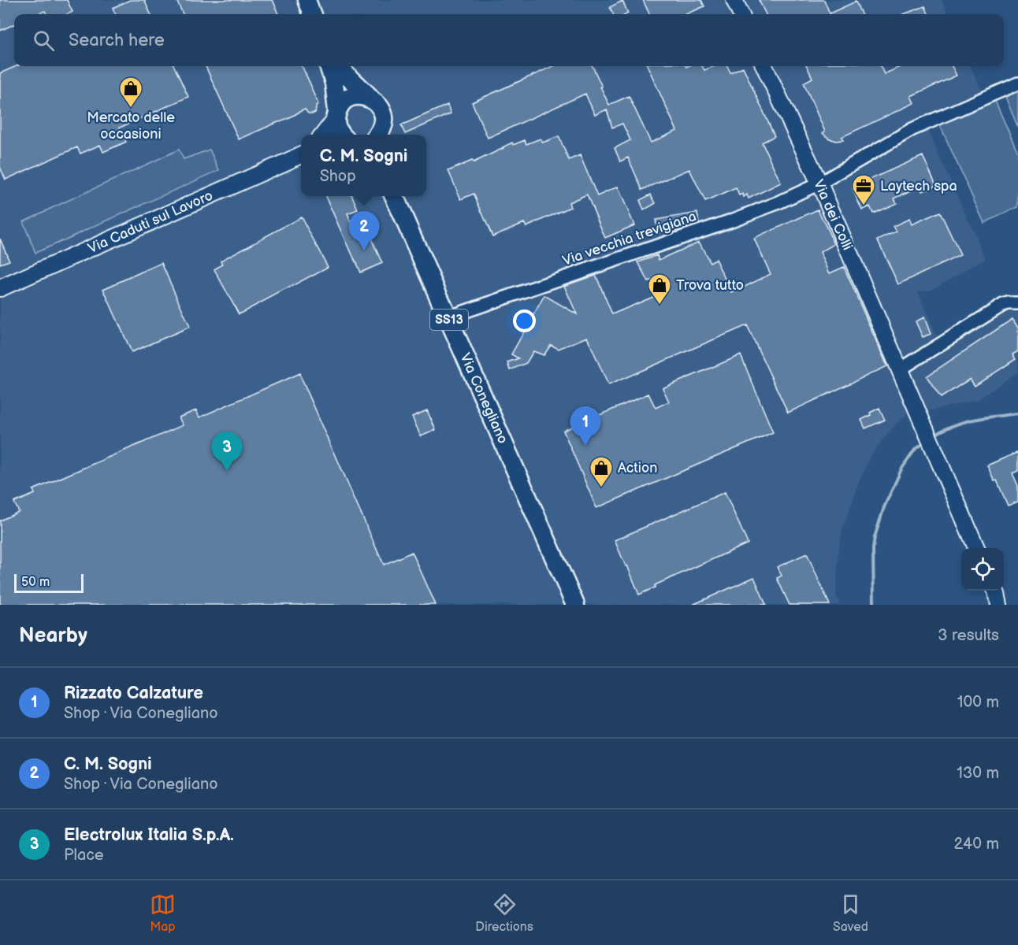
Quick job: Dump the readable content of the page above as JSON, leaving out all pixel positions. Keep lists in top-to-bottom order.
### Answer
{
  "streets": {
    "main road": ["SS13", "Via Conegliano"],
    "street": ["Via dei Colli", "Via Caduti sul Lavoro", "Via vecchia trevigiana"]
  },
  "crossings": [
    ["Via dei Colli", "Via vecchia trevigiana"],
    ["Via vecchia trevigiana", "Via Conegliano"]
  ],
  "places": {
    "shop": ["Mercato delle occasioni", "Trova tutto", "Action"],
    "office": ["Laytech spa"]
  },
  "scale_bar": "50 m",
  "page": {
    "search": "Search here",
    "popup": ["C. M. Sogni", "Shop"],
    "pins": ["2", "1", "3"],
    "scale": "50 m",
    "heading": ["Nearby", "3 results"],
    "list": [
      {
        "mark": "1",
        "name": "Rizzato Calzature",
        "note": "Shop · Via Conegliano",
        "value": "100 m"
      },
      {
        "mark": "2",
        "name": "C. M. Sogni",
        "note": "Shop · Via Conegliano",
        "value": "130 m"
      },
      {
        "mark": "3",
        "name": "Electrolux Italia S.p.A.",
        "note": "Place",
        "value": "240 m"
      }
    ],
    "nav": ["Map", "Directions", "Saved"]
  }
}
